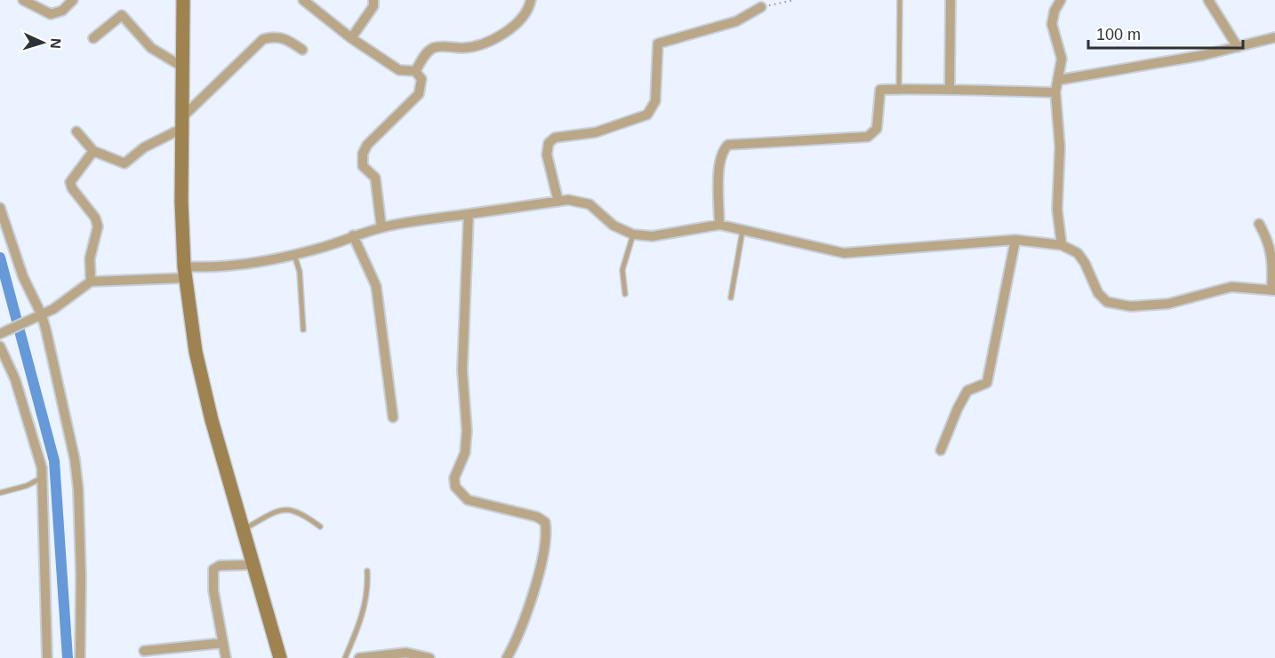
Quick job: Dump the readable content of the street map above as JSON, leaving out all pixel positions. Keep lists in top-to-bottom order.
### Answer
{
  "scale_bar": "100 m",
  "north": "right"
}
